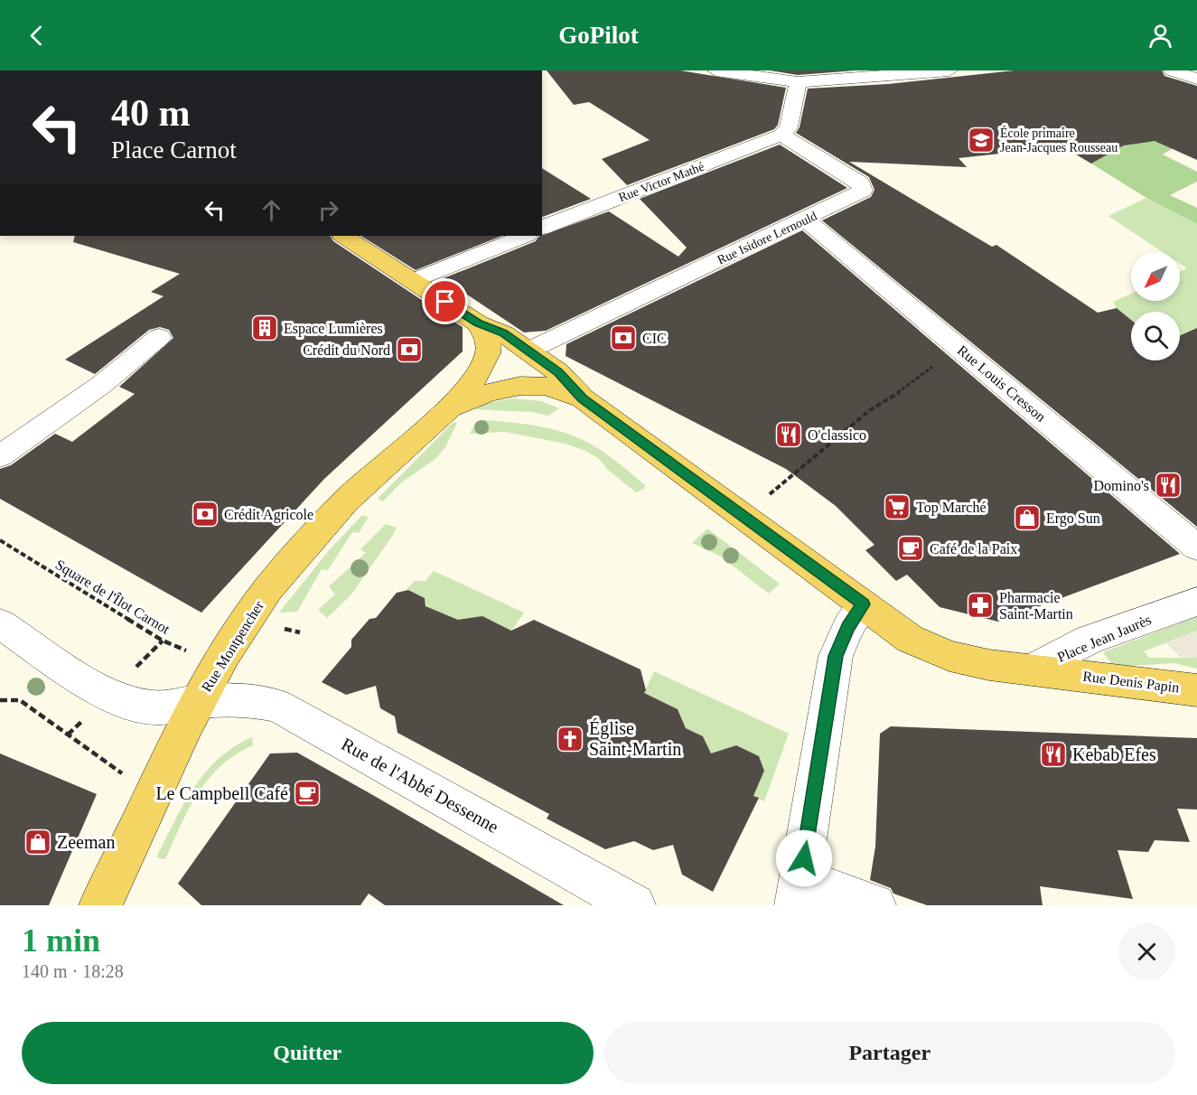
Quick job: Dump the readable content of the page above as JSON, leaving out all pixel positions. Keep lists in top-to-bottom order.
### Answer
{
  "streets": {
    "main road": ["Rue Montpencher", "Rue Denis Papin"],
    "street": [
      "Rue Victor Mathé",
      "Rue Isidore Lernould",
      "Rue Louis Cresson",
      "Place Jean Jaurès",
      "Rue de l'Abbé Dessenne"
    ],
    "path": ["Square de l'Îlot Carnot"]
  },
  "crossings": [
    ["Rue Victor Mathé", "Rue Isidore Lernould"],
    ["Rue Isidore Lernould", "Rue Louis Cresson"],
    ["Square de l'Îlot Carnot", "Rue Montpencher"],
    ["Place Jean Jaurès", "Rue Denis Papin"],
    ["Rue Montpencher", "Rue de l'Abbé Dessenne"]
  ],
  "places": {
    "school or university": ["École primaire Jean-Jacques Rousseau"],
    "building": ["Espace Lumières"],
    "bank": ["CIC", "Crédit du Nord", "Crédit Agricole"],
    "restaurant": ["O'classico", "Domino's", "Kebab Efes"],
    "supermarket": ["Top Marché"],
    "shop": ["Ergo Sun", "Zeeman"],
    "cafe": ["Café de la Paix", "Le Campbell Café"],
    "pharmacy": ["Pharmacie Saint-Martin"],
    "church": ["Église Saint-Martin"]
  },
  "north": "bottom left",
  "page": {
    "header": "GoPilot",
    "turn": ["40 m", "Place Carnot"],
    "heading": ["1 min", "140 m · 18:28"],
    "buttons": ["Quitter", "Partager"]
  }
}
